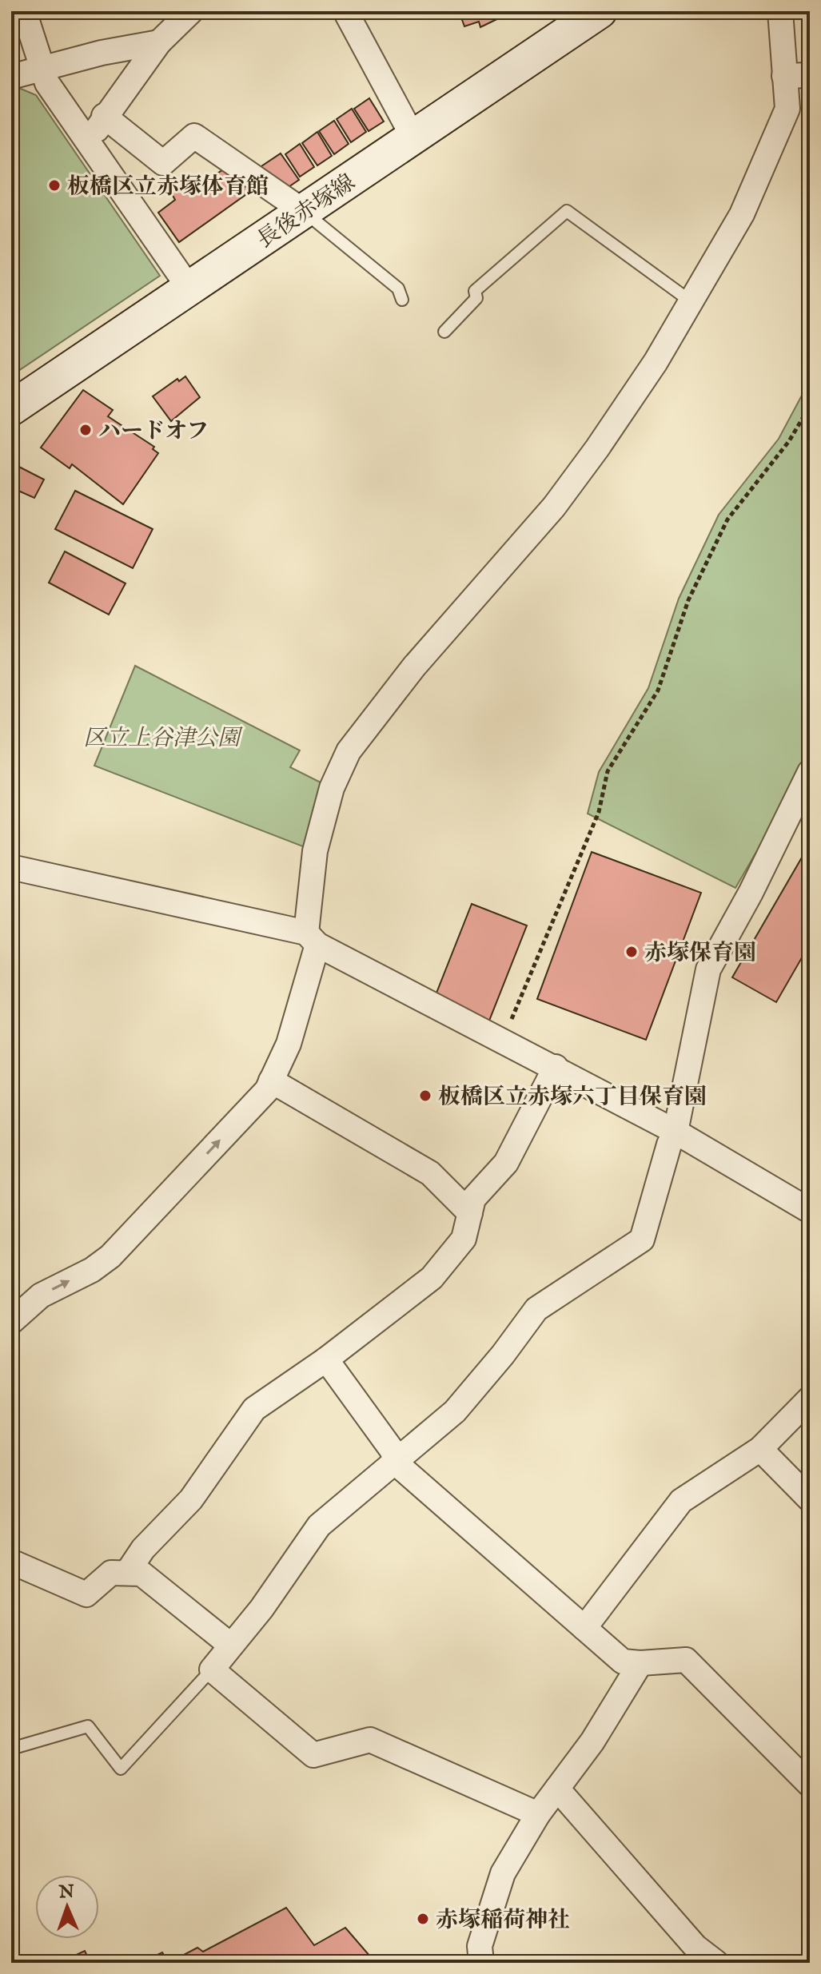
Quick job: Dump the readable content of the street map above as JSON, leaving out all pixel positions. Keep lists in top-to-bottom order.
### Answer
{
  "streets": {
    "main road": ["長後赤塚線"]
  },
  "parks": ["区立上谷津公園"],
  "places": [
    "板橋区立赤塚体育館",
    "ハードオフ",
    "赤塚保育園",
    "板橋区立赤塚六丁目保育園",
    "赤塚稲荷神社"
  ],
  "north": "top"
}
